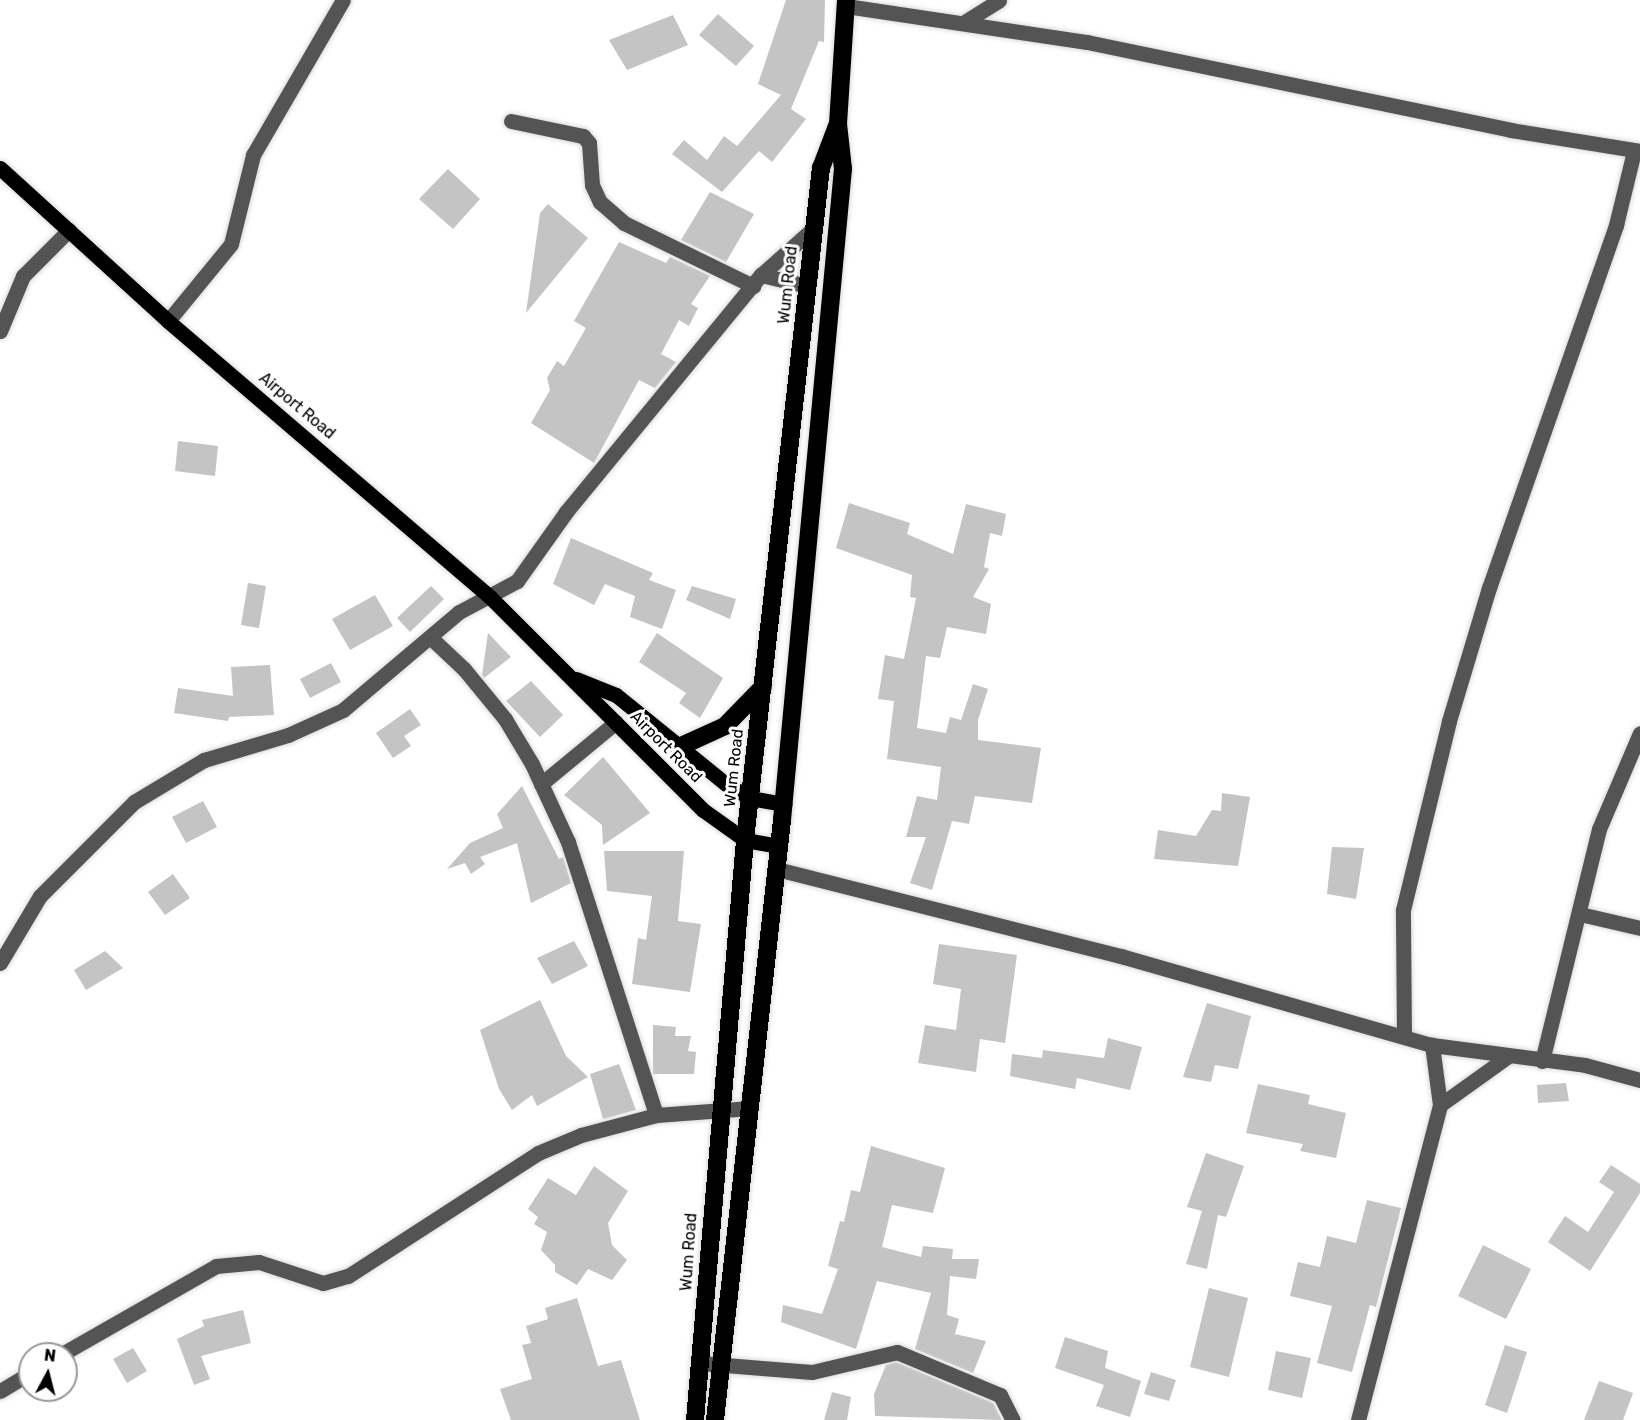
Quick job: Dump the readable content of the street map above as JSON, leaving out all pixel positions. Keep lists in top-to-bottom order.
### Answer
{
  "streets": {
    "highway": ["Wum Road"],
    "main road": ["Airport Road"]
  },
  "crossings": [
    ["Wum Road", "Airport Road"]
  ],
  "north": "top"
}
